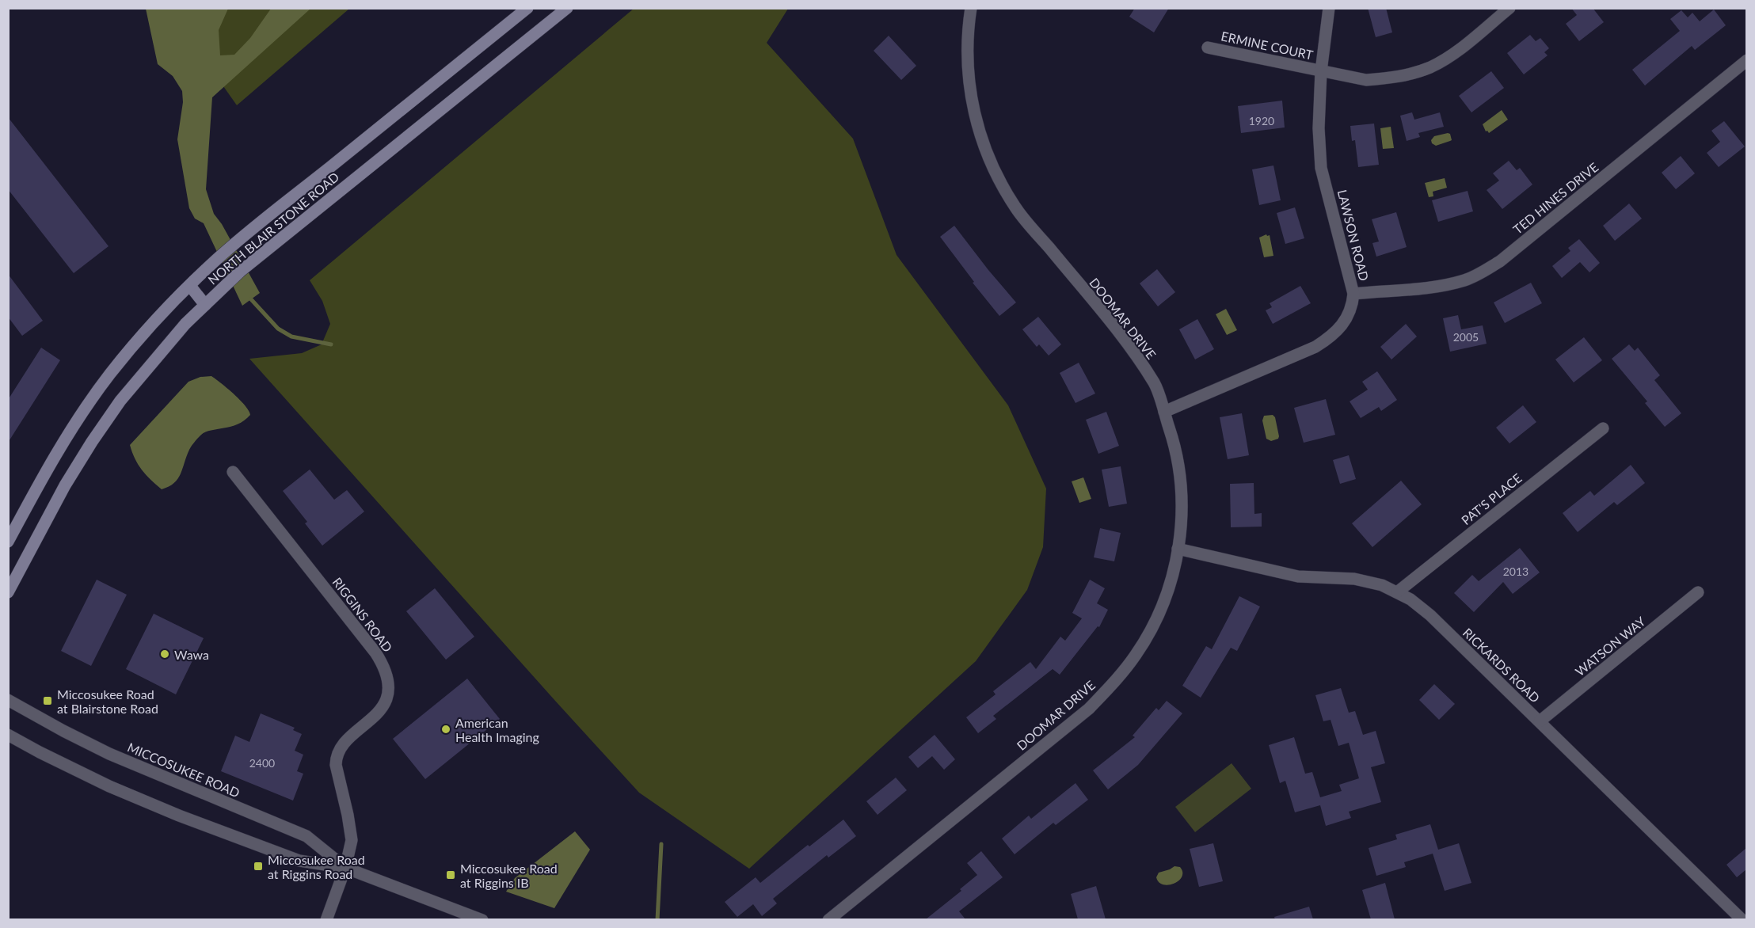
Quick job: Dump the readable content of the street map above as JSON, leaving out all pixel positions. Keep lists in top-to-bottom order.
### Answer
{
  "streets": {
    "main road": ["NORTH BLAIR STONE ROAD"],
    "street": [
      "ERMINE COURT",
      "TED HINES DRIVE",
      "LAWSON ROAD",
      "DOOMAR DRIVE",
      "PAT'S PLACE",
      "RIGGINS ROAD",
      "WATSON WAY",
      "RICKARDS ROAD",
      "MICCOSUKEE ROAD"
    ]
  },
  "crossings": [
    ["ERMINE COURT", "LAWSON ROAD"],
    ["TED HINES DRIVE", "LAWSON ROAD"],
    ["LAWSON ROAD", "DOOMAR DRIVE"],
    ["DOOMAR DRIVE", "RICKARDS ROAD"],
    ["PAT'S PLACE", "RICKARDS ROAD"],
    ["RIGGINS ROAD", "MICCOSUKEE ROAD"],
    ["WATSON WAY", "RICKARDS ROAD"]
  ],
  "places": {
    "other": ["Wawa", "American Health Imaging"],
    "transit": ["Miccosukee Road at Blairstone Road", "Miccosukee Road at Riggins Road", "Miccosukee Road at Riggins IB"]
  },
  "house_numbers": [
    "1920",
    "2005",
    "2013",
    "2400"
  ]
}
